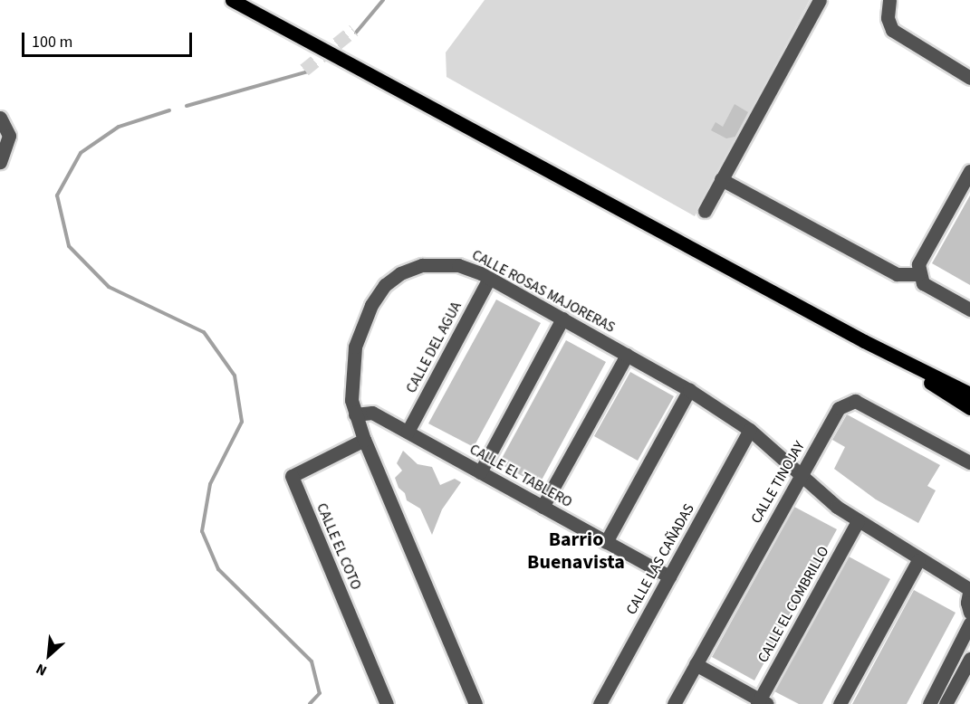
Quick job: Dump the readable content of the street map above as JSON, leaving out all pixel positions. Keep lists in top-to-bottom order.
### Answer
{
  "streets": {
    "street": [
      "CALLE ROSAS MAJORERAS",
      "CALLE DEL AGUA",
      "CALLE EL TABLERO",
      "CALLE TINOJAY",
      "CALLE EL COTO",
      "CALLE LAS CAÑADAS",
      "CALLE EL COMBRILLO"
    ]
  },
  "crossings": [
    ["CALLE ROSAS MAJORERAS", "CALLE DEL AGUA"],
    ["CALLE ROSAS MAJORERAS", "CALLE EL TABLERO"],
    ["CALLE ROSAS MAJORERAS", "CALLE TINOJAY"],
    ["CALLE ROSAS MAJORERAS", "CALLE EL COTO"],
    ["CALLE ROSAS MAJORERAS", "CALLE LAS CAÑADAS"],
    ["CALLE ROSAS MAJORERAS", "CALLE EL COMBRILLO"],
    ["CALLE DEL AGUA", "CALLE EL TABLERO"],
    ["CALLE EL TABLERO", "CALLE LAS CAÑADAS"]
  ],
  "districts": ["Barrio Buenavista"],
  "scale_bar": "100 m",
  "north": "bottom left"
}
